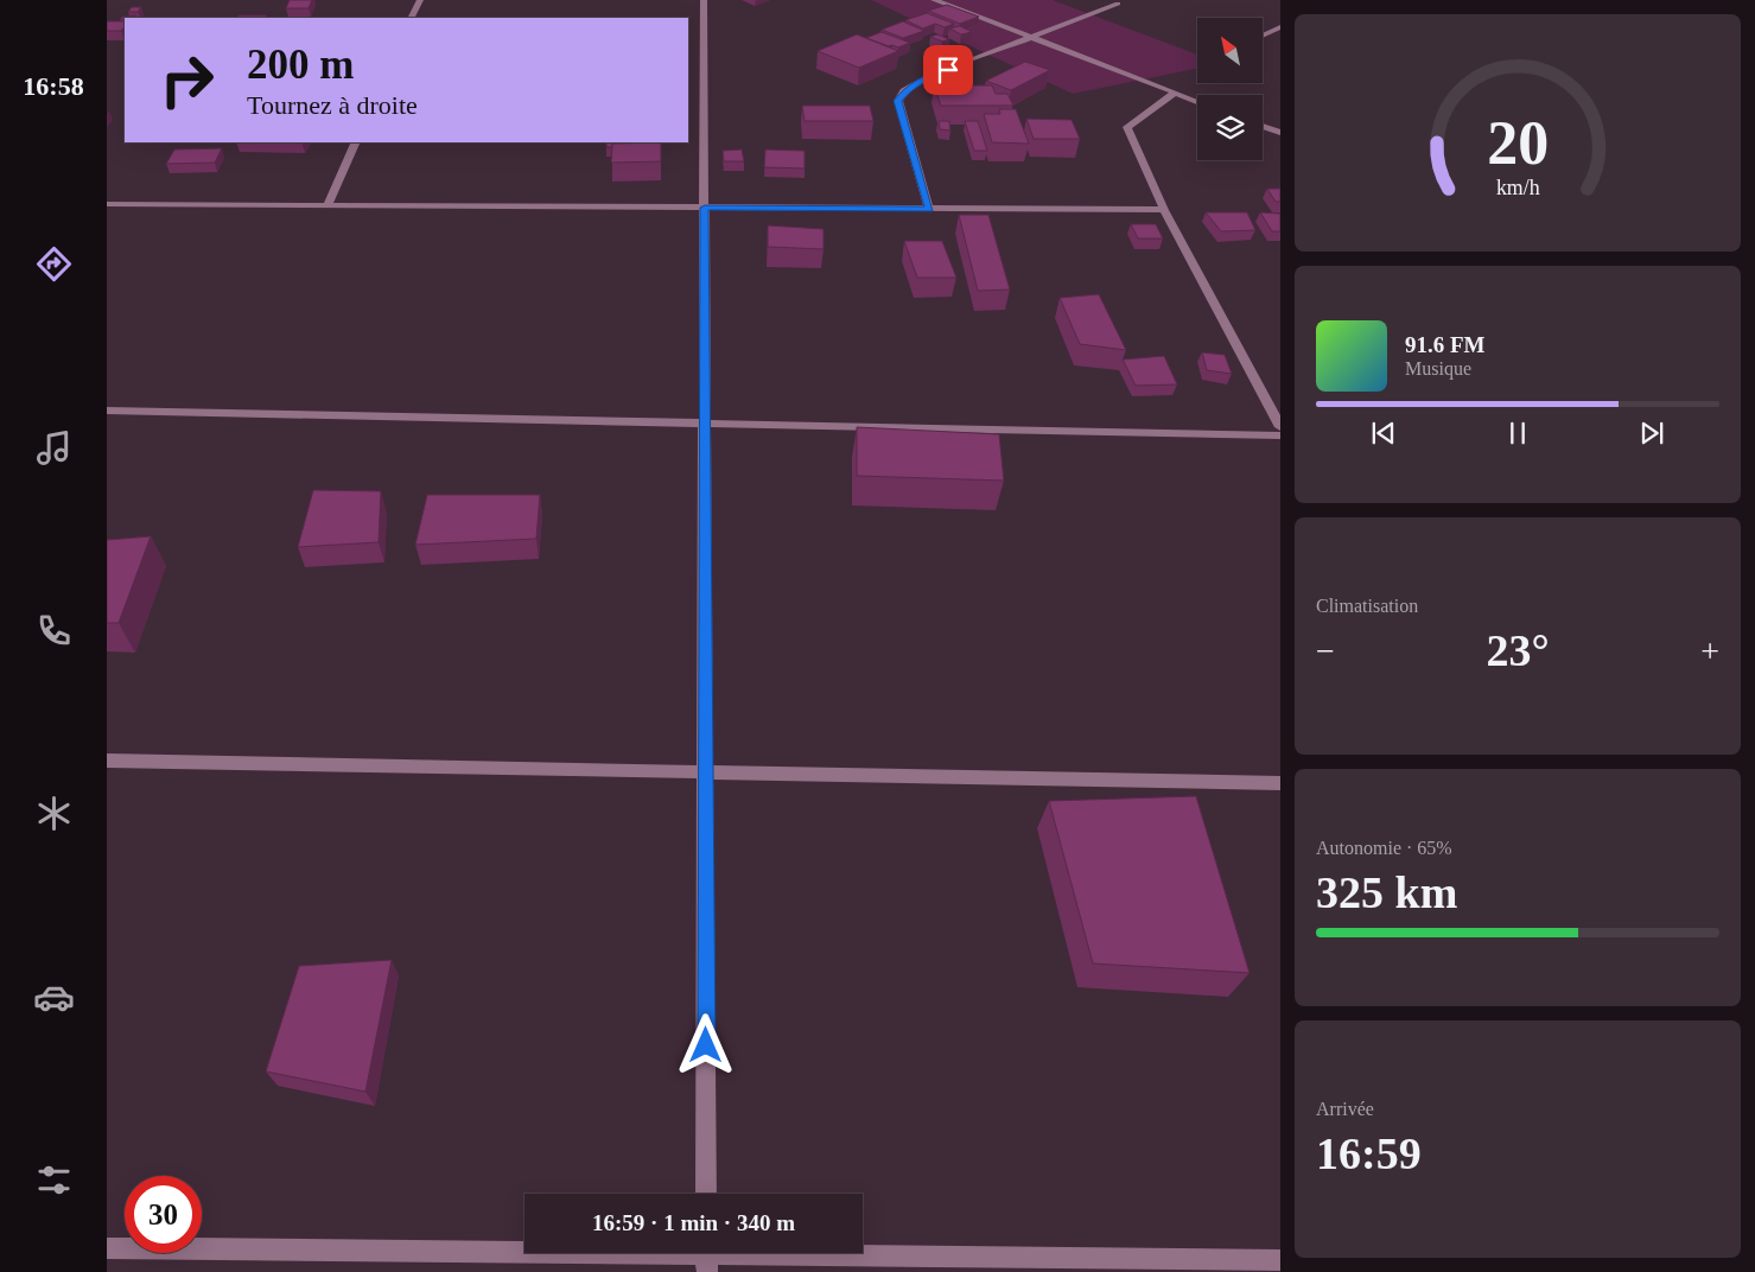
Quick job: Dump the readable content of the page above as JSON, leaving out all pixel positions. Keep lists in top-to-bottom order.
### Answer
{
  "north": "top left",
  "page": {
    "tabs": "16:58",
    "turn": ["200 m", "Tournez à droite"],
    "song": ["91.6 FM", "Musique"],
    "tile": [
      "Climatisation",
      ["Autonomie · 65%", "325 km"],
      ["Arrivée", "16:59"]
    ],
    "heat": ["−", "23°", "+"],
    "limit": "30",
    "trip": "16:59 · 1 min · 340 m",
    "gauge": ["20", "km/h"]
  }
}
